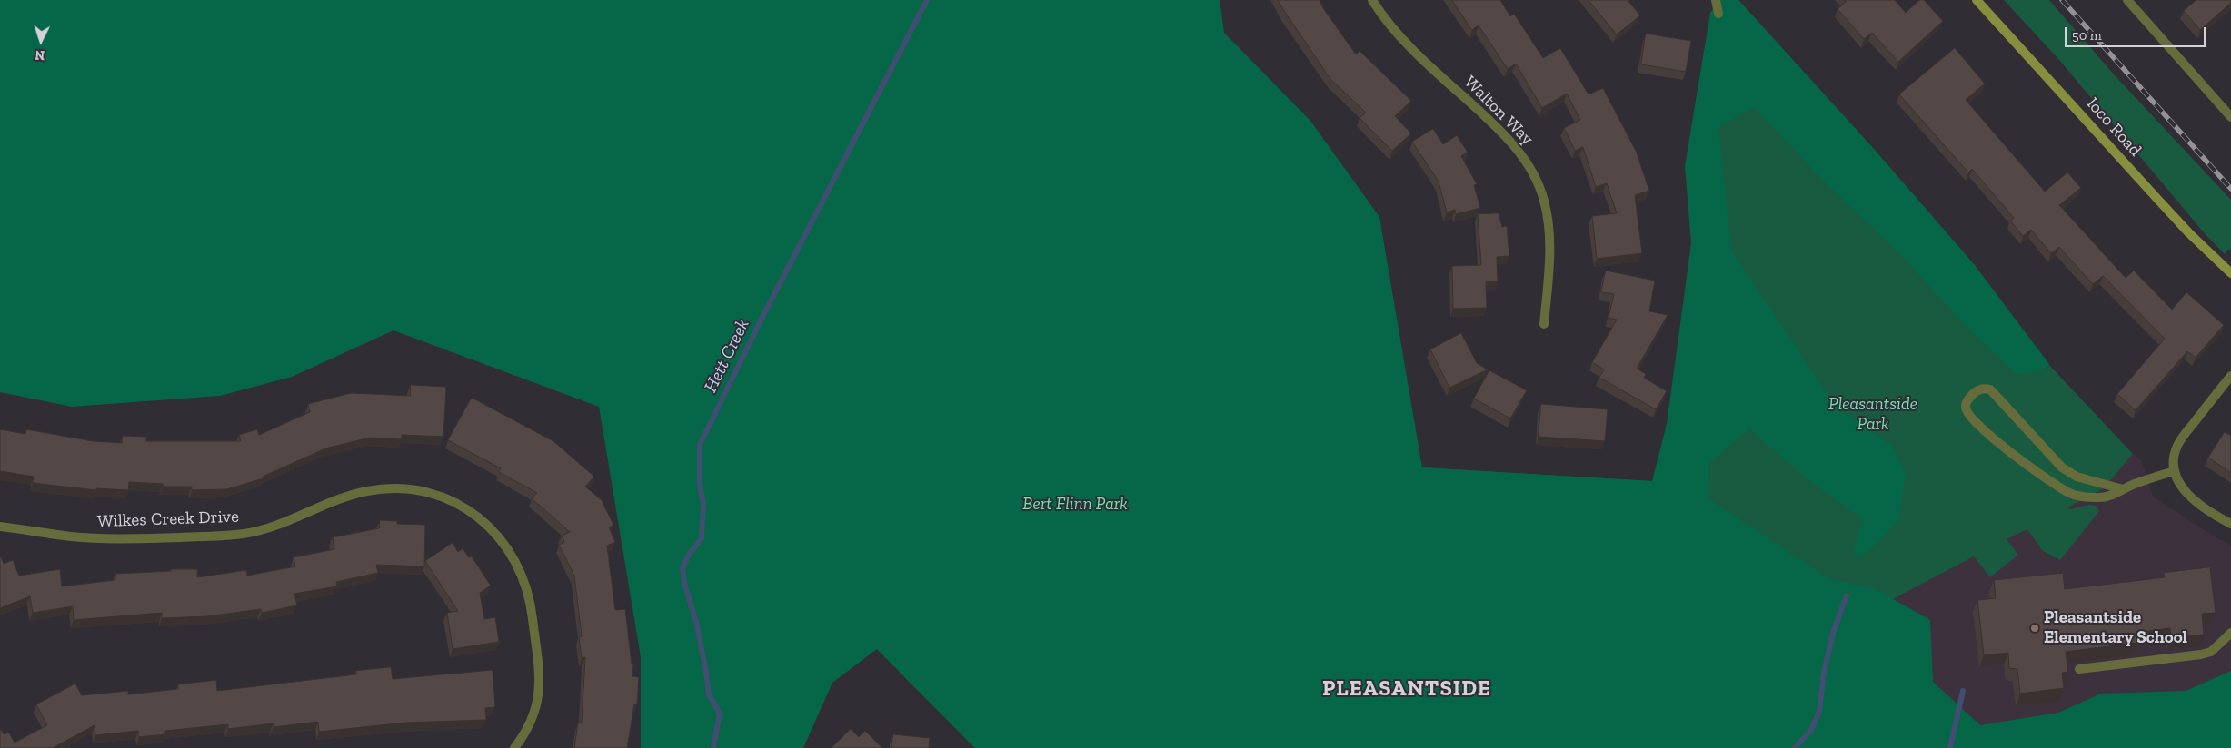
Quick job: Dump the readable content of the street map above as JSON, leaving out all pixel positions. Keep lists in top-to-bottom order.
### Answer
{
  "streets": {
    "main road": ["Ioco Road"],
    "street": ["Walton Way", "Wilkes Creek Drive"]
  },
  "districts": ["PLEASANTSIDE"],
  "water": ["Hett Creek"],
  "parks": ["Pleasantside Park", "Bert Flinn Park"],
  "places": ["Pleasantside Elementary School"],
  "scale_bar": "50 m",
  "north": "bottom"
}
